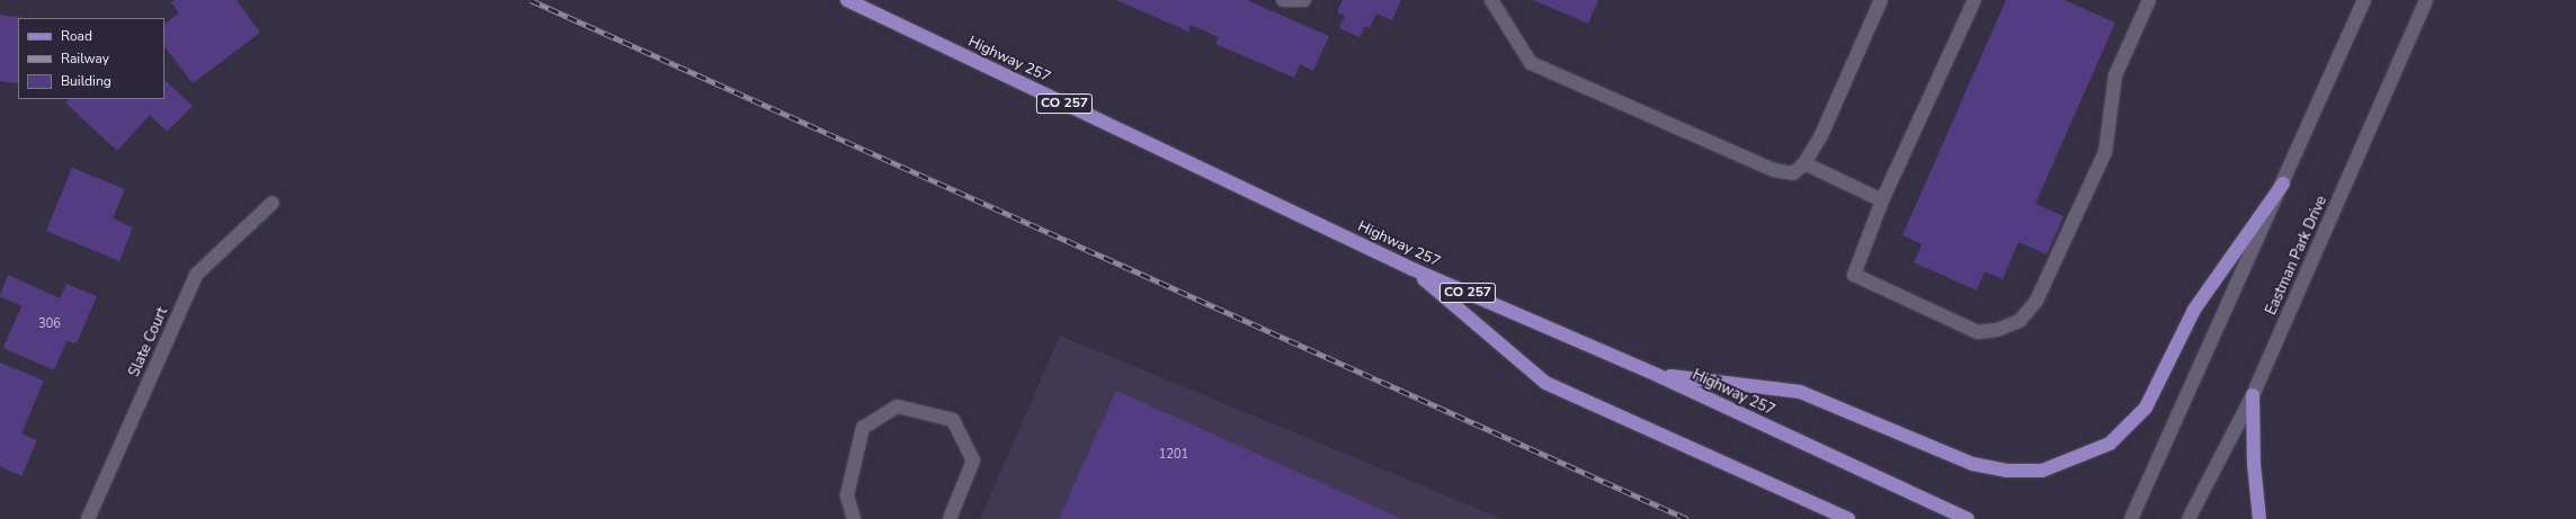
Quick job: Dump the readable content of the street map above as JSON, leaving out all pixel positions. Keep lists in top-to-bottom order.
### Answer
{
  "streets": {
    "main road": ["Highway 257", "CO 257"],
    "street": ["Eastman Park Drive", "Slate Court"]
  },
  "house_numbers": ["306", "1201"],
  "legend": ["Road", "Railway", "Building"]
}
